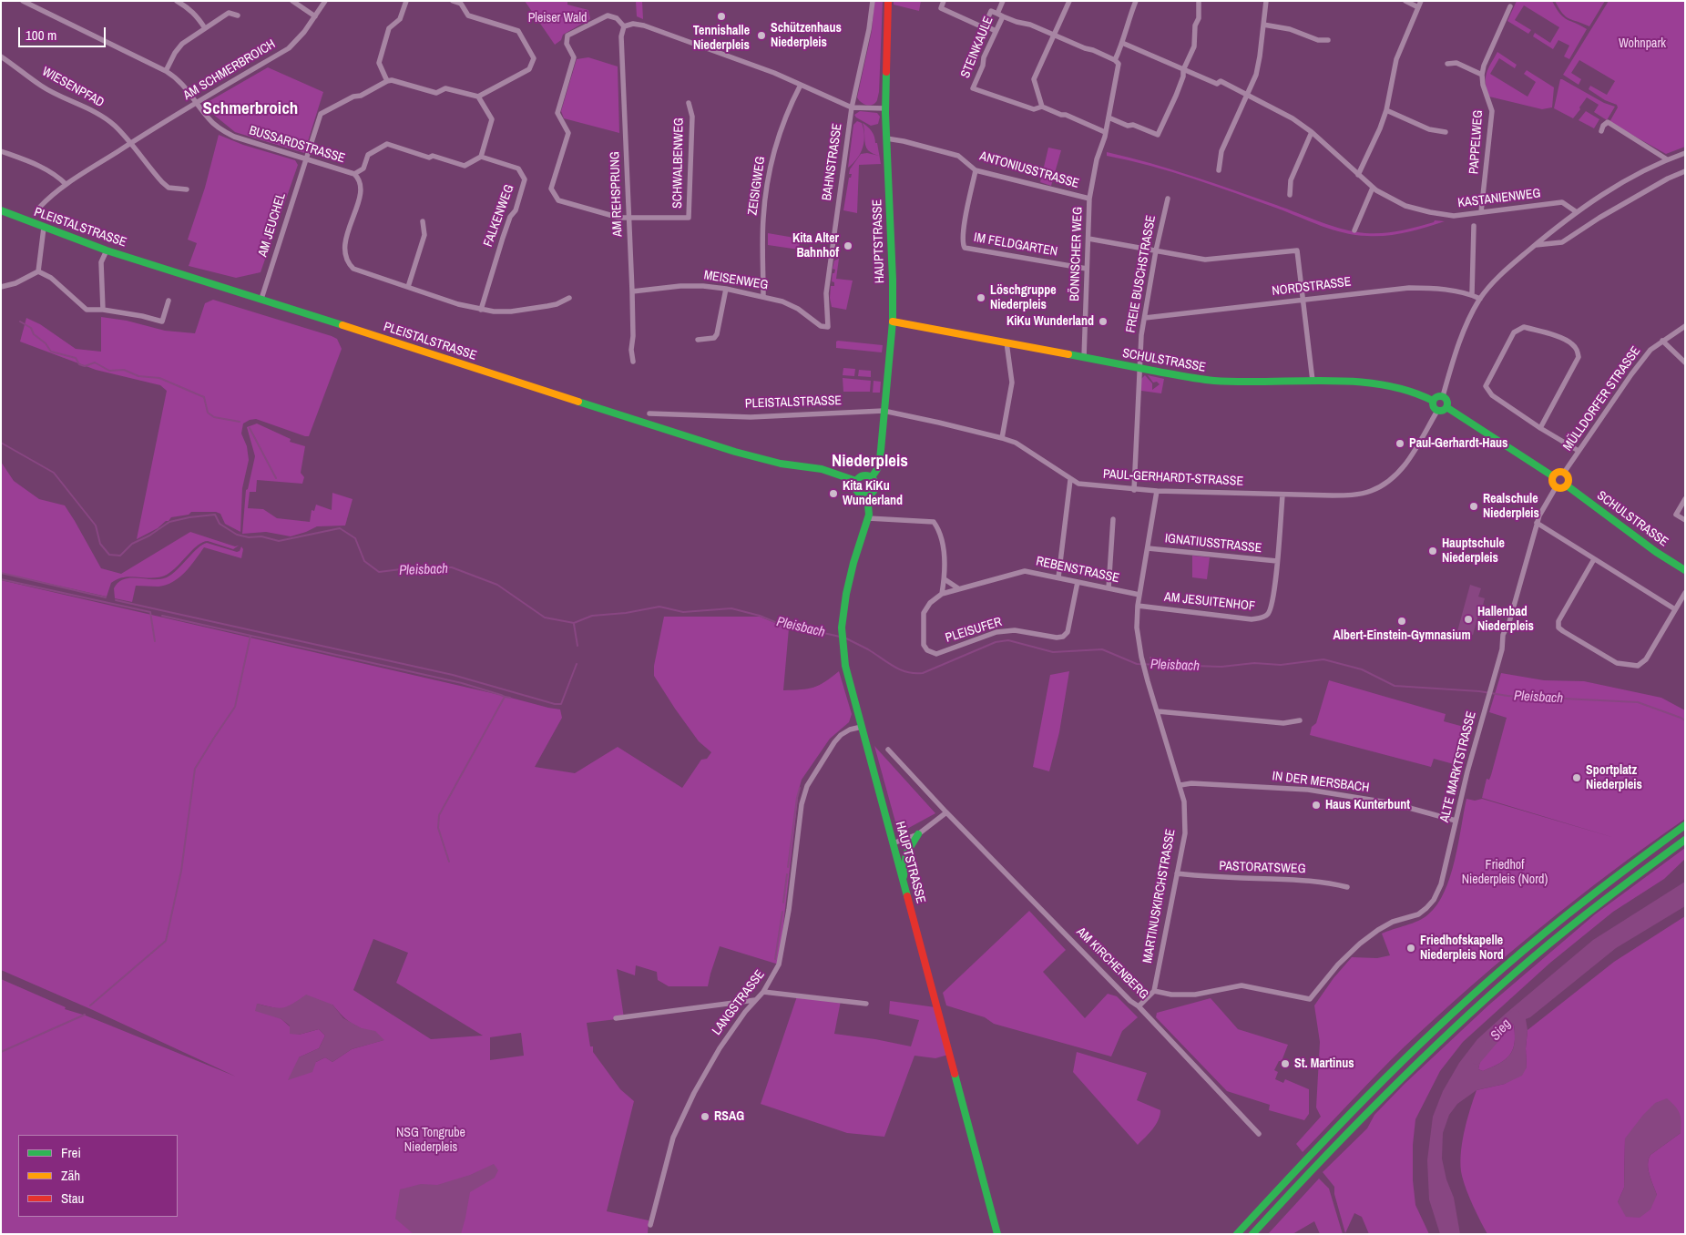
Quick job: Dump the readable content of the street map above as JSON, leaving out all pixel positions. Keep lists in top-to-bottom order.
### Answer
{
  "streets": {
    "main road": ["PLEISTALSTRASSE", "HAUPTSTRASSE", "SCHULSTRASSE"],
    "street": [
      "STEINKAULE",
      "AM SCHMERBROICH",
      "WIESENPFAD",
      "PAPPELWEG",
      "BUSSARDSTRASSE",
      "BAHNSTRASSE",
      "SCHWALBENWEG",
      "ANTONIUSSTRASSE",
      "ZEISIGWEG",
      "AM REHSPRUNG",
      "KASTANIENWEG",
      "FALKENWEG",
      "AM JEUCHEL",
      "IM FELDGARTEN",
      "BÖNNSCHER WEG",
      "FREIE BUSCHSTRASSE",
      "MEISENWEG",
      "NORDSTRASSE",
      "MÜLLDORFER STRASSE",
      "PAUL-GERHARDT-STRASSE",
      "IGNATIUSSTRASSE",
      "REBENSTRASSE",
      "AM JESUITENHOF",
      "PLEISUFER",
      "ALTE MARKTSTRASSE",
      "IN DER MERSBACH",
      "PASTORATSWEG",
      "MARTINUSKIRCHSTRASSE",
      "AM KIRCHENBERG",
      "LANGSTRASSE"
    ]
  },
  "crossings": [
    ["AM SCHMERBROICH", "WIESENPFAD"],
    ["AM SCHMERBROICH", "BUSSARDSTRASSE"],
    ["PAPPELWEG", "KASTANIENWEG"],
    ["BUSSARDSTRASSE", "FALKENWEG"],
    ["BUSSARDSTRASSE", "AM JEUCHEL"],
    ["BAHNSTRASSE", "MEISENWEG"],
    ["SCHWALBENWEG", "AM REHSPRUNG"],
    ["ANTONIUSSTRASSE", "HAUPTSTRASSE"],
    ["ANTONIUSSTRASSE", "IM FELDGARTEN"],
    ["ANTONIUSSTRASSE", "BÖNNSCHER WEG"],
    ["ZEISIGWEG", "MEISENWEG"],
    ["AM REHSPRUNG", "MEISENWEG"],
    ["AM JEUCHEL", "PLEISTALSTRASSE"],
    ["PLEISTALSTRASSE", "HAUPTSTRASSE"],
    ["PLEISTALSTRASSE", "PAUL-GERHARDT-STRASSE"],
    ["HAUPTSTRASSE", "SCHULSTRASSE"],
    ["HAUPTSTRASSE", "PAUL-GERHARDT-STRASSE"],
    ["HAUPTSTRASSE", "LANGSTRASSE"],
    ["IM FELDGARTEN", "BÖNNSCHER WEG"],
    ["BÖNNSCHER WEG", "SCHULSTRASSE"],
    ["FREIE BUSCHSTRASSE", "NORDSTRASSE"],
    ["FREIE BUSCHSTRASSE", "SCHULSTRASSE"],
    ["FREIE BUSCHSTRASSE", "PAUL-GERHARDT-STRASSE"],
    ["SCHULSTRASSE", "MÜLLDORFER STRASSE"],
    ["SCHULSTRASSE", "PAUL-GERHARDT-STRASSE"],
    ["SCHULSTRASSE", "ALTE MARKTSTRASSE"],
    ["MÜLLDORFER STRASSE", "ALTE MARKTSTRASSE"],
    ["PAUL-GERHARDT-STRASSE", "AM JESUITENHOF"],
    ["PAUL-GERHARDT-STRASSE", "MARTINUSKIRCHSTRASSE"],
    ["IGNATIUSSTRASSE", "AM JESUITENHOF"],
    ["IGNATIUSSTRASSE", "MARTINUSKIRCHSTRASSE"],
    ["REBENSTRASSE", "PLEISUFER"],
    ["REBENSTRASSE", "MARTINUSKIRCHSTRASSE"],
    ["AM JESUITENHOF", "MARTINUSKIRCHSTRASSE"],
    ["ALTE MARKTSTRASSE", "IN DER MERSBACH"],
    ["ALTE MARKTSTRASSE", "MARTINUSKIRCHSTRASSE"],
    ["IN DER MERSBACH", "MARTINUSKIRCHSTRASSE"],
    ["PASTORATSWEG", "MARTINUSKIRCHSTRASSE"]
  ],
  "districts": ["Schmerbroich", "Niederpleis"],
  "water": ["Pleisbach", "Sieg"],
  "parks": [
    "Pleiser Wald",
    "Wohnpark",
    "Friedhof Niederpleis (Nord)",
    "NSG Tongrube Niederpleis"
  ],
  "places": [
    "Tennishalle Niederpleis",
    "Schützenhaus Niederpleis",
    "Kita Alter Bahnhof",
    "Löschgruppe Niederpleis",
    "KiKu Wunderland",
    "Paul-Gerhardt-Haus",
    "Kita KiKu Wunderland",
    "Realschule Niederpleis",
    "Hauptschule Niederpleis",
    "Hallenbad Niederpleis",
    "Albert-Einstein-Gymnasium",
    "Sportplatz Niederpleis",
    "Haus Kunterbunt",
    "Friedhofskapelle Niederpleis Nord",
    "St. Martinus",
    "RSAG"
  ],
  "legend": ["Frei", "Zäh", "Stau"],
  "scale_bar": "100 m"
}
